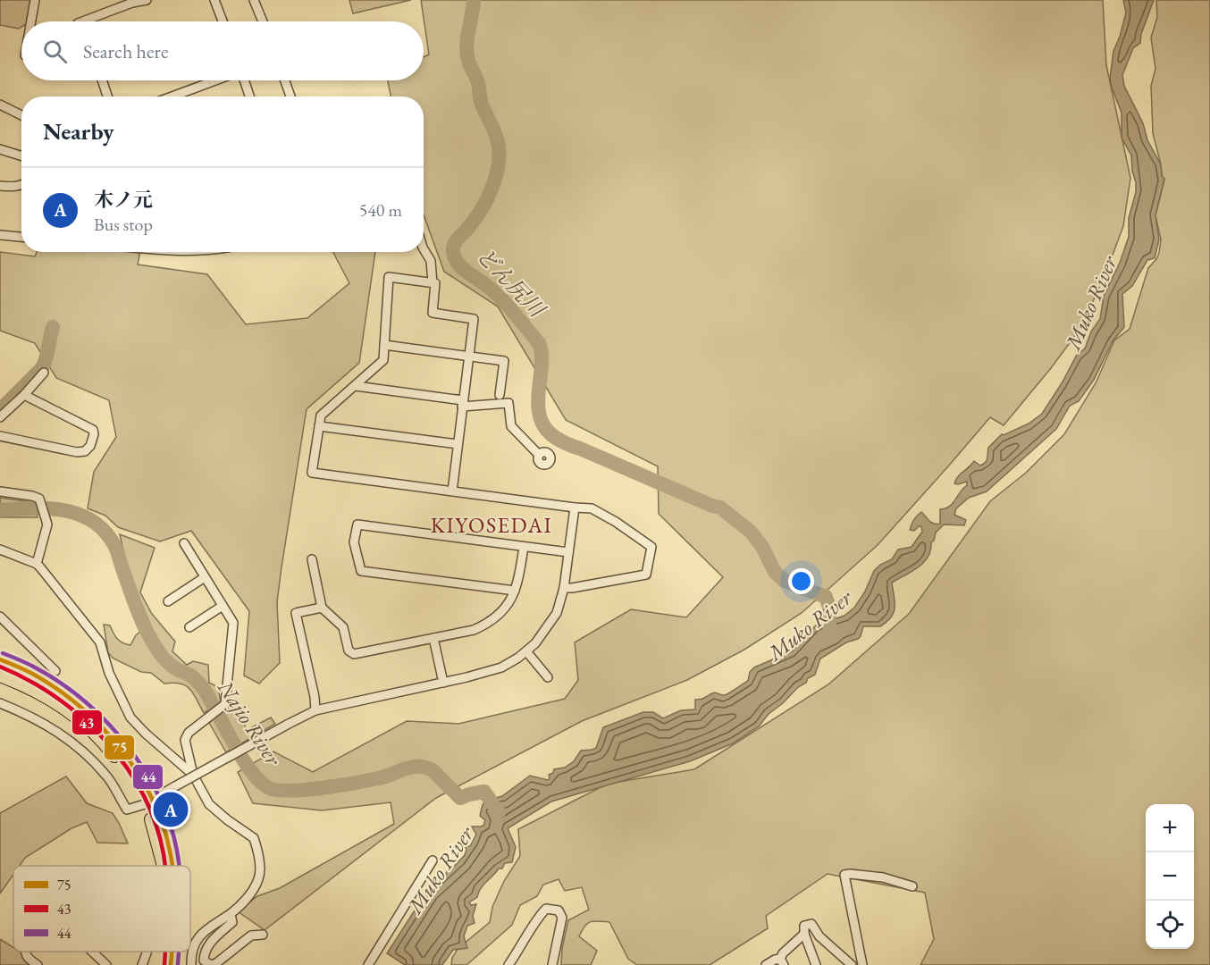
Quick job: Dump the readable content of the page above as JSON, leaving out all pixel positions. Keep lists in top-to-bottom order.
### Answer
{
  "districts": ["KIYOSEDAI"],
  "water": ["どん尻川", "Muko River", "Najio River"],
  "lines": ["transit line 44", "transit line 75", "transit line 43"],
  "legend": ["75", "43", "44"],
  "page": {
    "search": "Search here",
    "heading": "Nearby",
    "list": [
      {
        "mark": "A",
        "name": "木ノ元",
        "note": "Bus stop",
        "value": "540 m"
      }
    ],
    "pins": "A",
    "map_buttons": ["+", "−"]
  }
}
